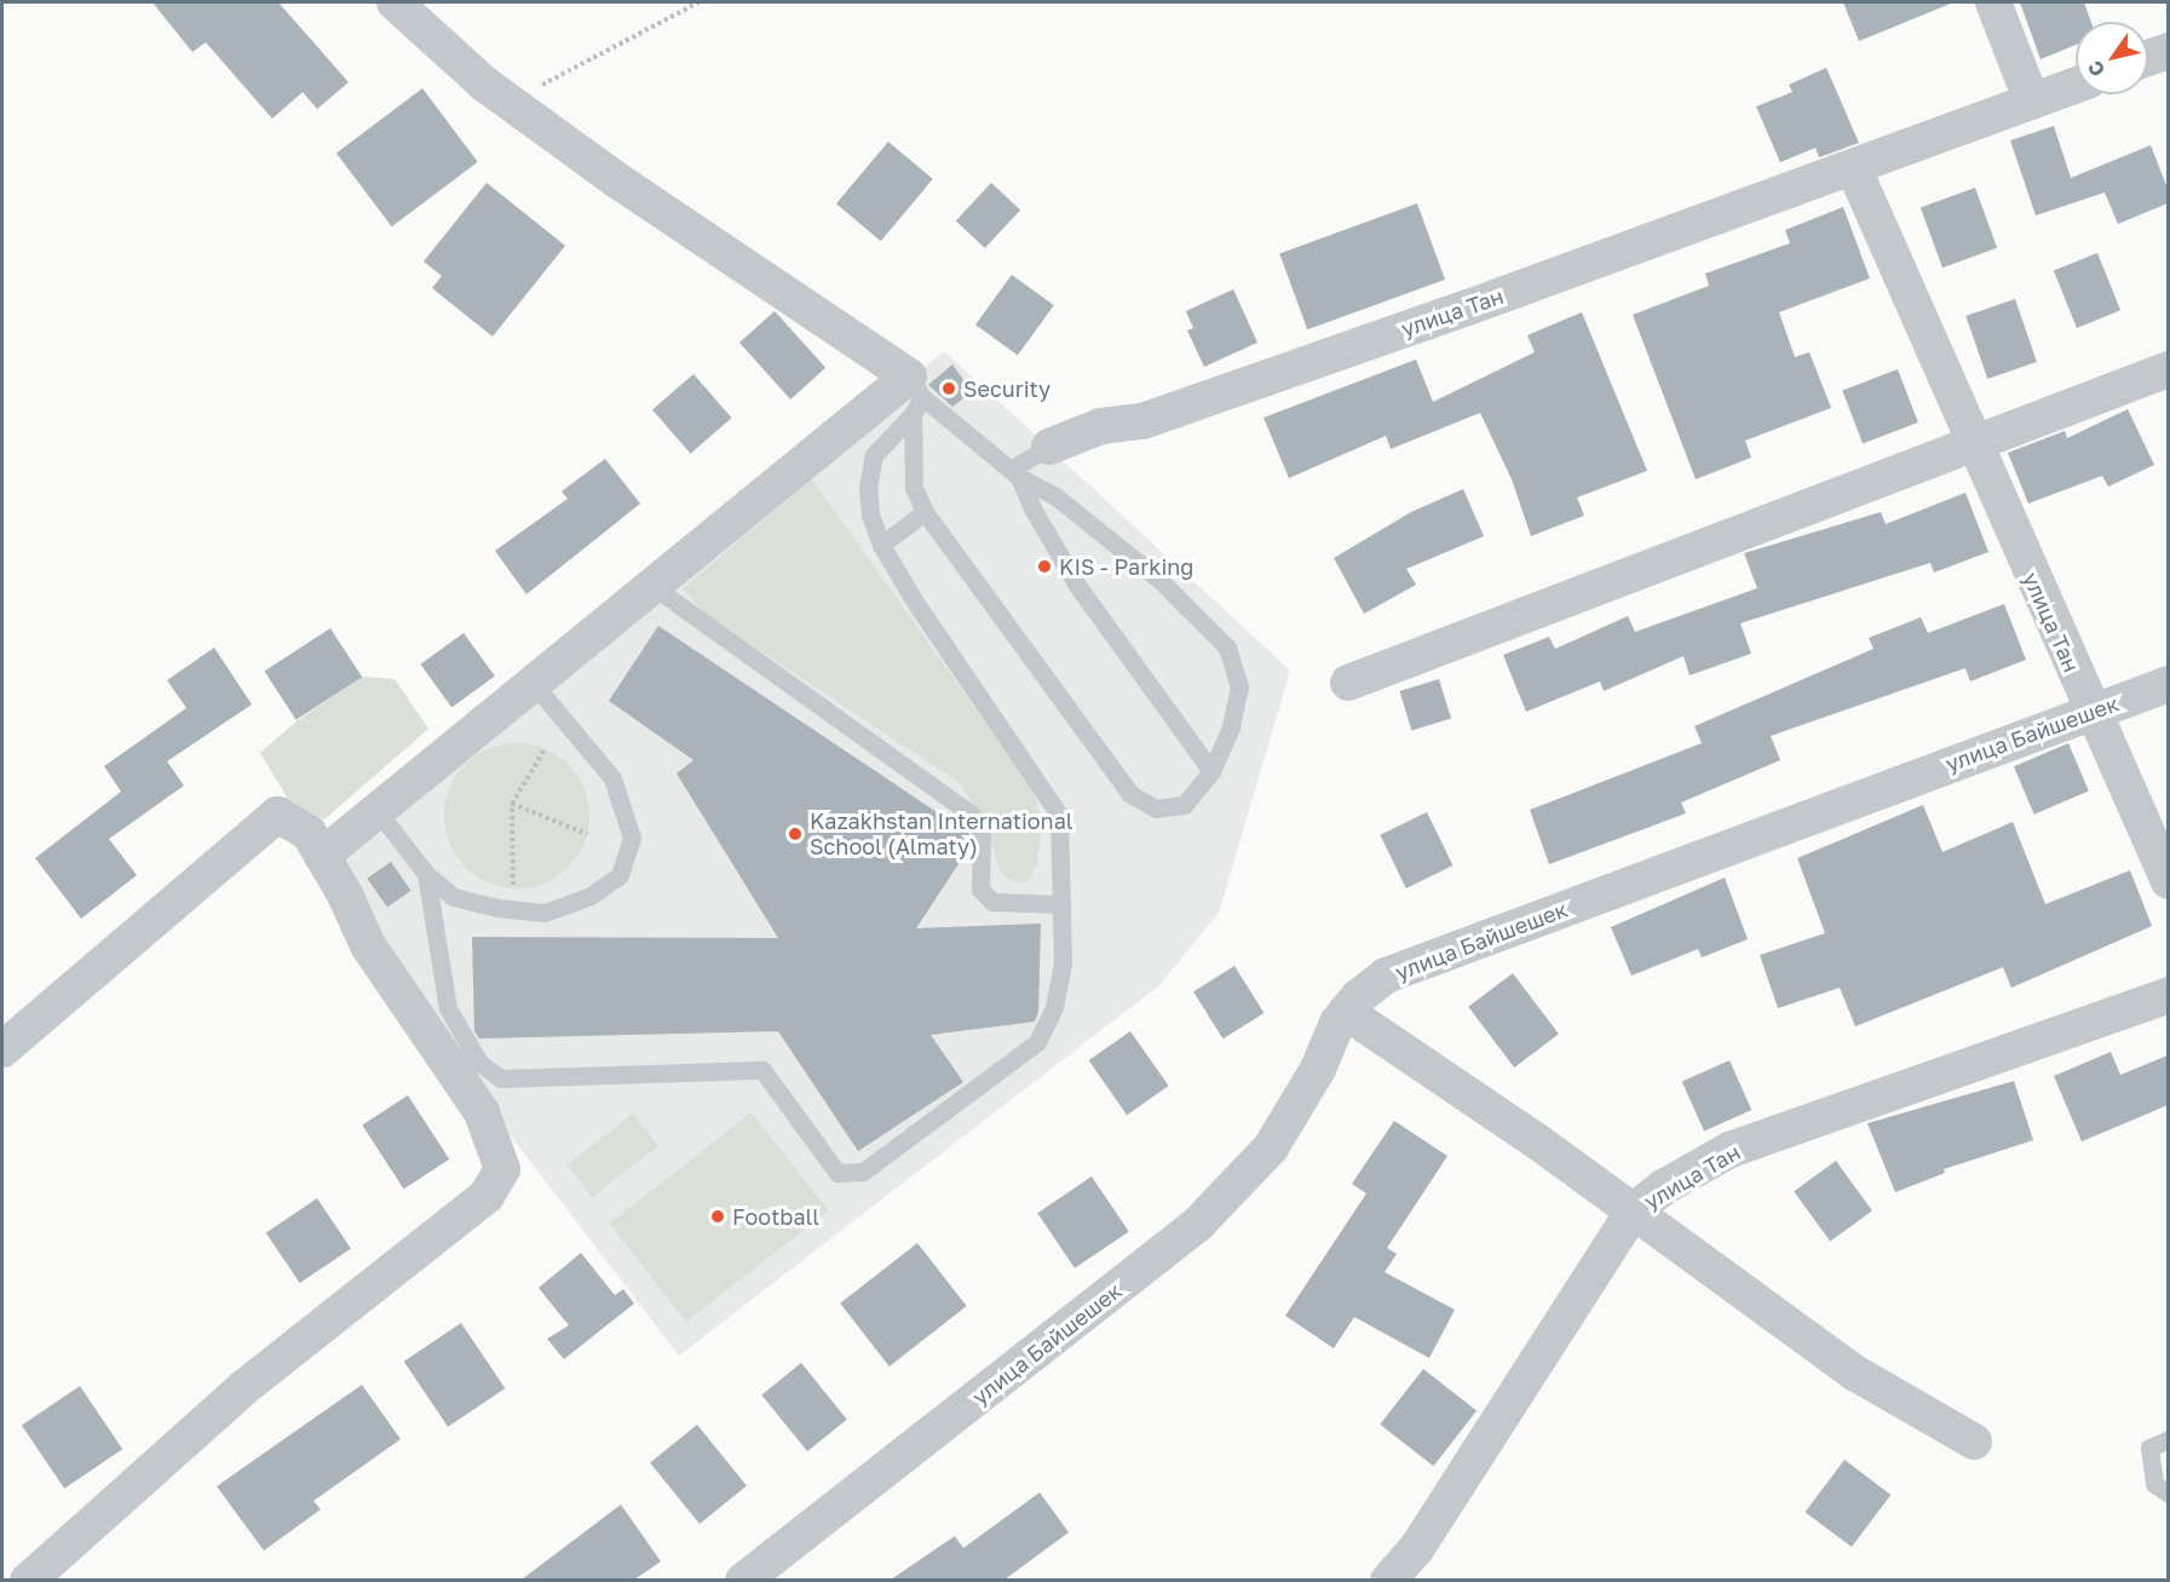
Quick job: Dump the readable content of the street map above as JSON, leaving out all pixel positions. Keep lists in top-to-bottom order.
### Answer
{
  "streets": {
    "street": ["улица Тан", "улица Байшешек"]
  },
  "crossings": [
    ["улица Тан", "улица Байшешек"]
  ],
  "places": [
    "Security",
    "KIS - Parking",
    "Kazakhstan International School (Almaty)",
    "Football"
  ],
  "north": "bottom left"
}
